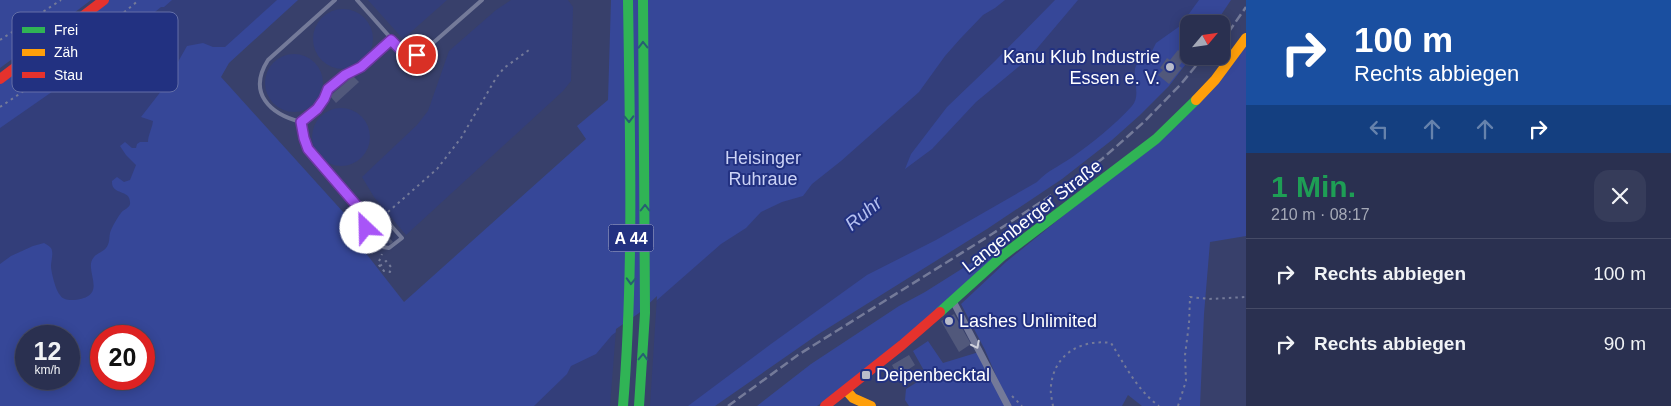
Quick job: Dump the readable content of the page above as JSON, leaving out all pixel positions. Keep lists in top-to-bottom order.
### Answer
{
  "streets": {
    "main road": ["Langenberger Straße", "A 44"]
  },
  "water": ["Ruhr"],
  "parks": ["Heisinger Ruhraue"],
  "places": {
    "other": ["Kanu Klub Industrie Essen e. V.", "Lashes Unlimited"],
    "transit": ["Deipenbecktal"]
  },
  "legend": ["Frei", "Zäh", "Stau"],
  "north": "top right",
  "page": {
    "turn": ["100 m", "Rechts abbiegen"],
    "heading": ["1 Min.", "210 m · 08:17"],
    "list": [
      {
        "name": "Rechts abbiegen",
        "value": "100 m"
      },
      {
        "name": "Rechts abbiegen",
        "value": "90 m"
      }
    ],
    "speed": "12 km/h",
    "limit": "20"
  }
}
